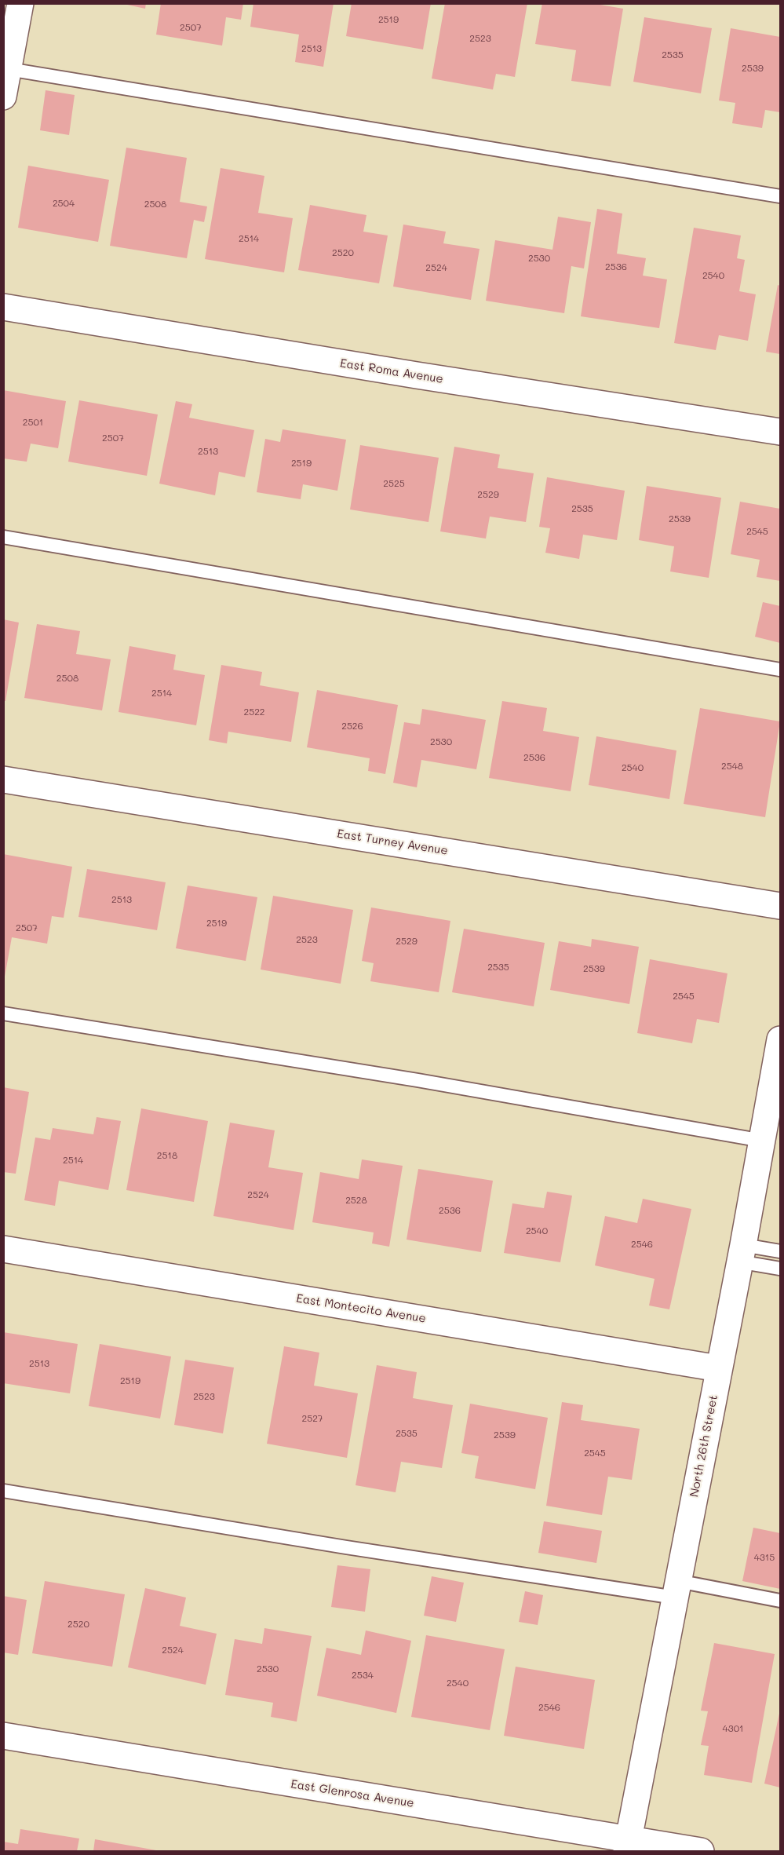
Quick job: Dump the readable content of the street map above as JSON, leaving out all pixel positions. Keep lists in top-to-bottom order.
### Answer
{
  "streets": {
    "street": [
      "East Roma Avenue",
      "East Turney Avenue",
      "East Montecito Avenue",
      "North 26th Street",
      "East Glenrosa Avenue"
    ]
  },
  "crossings": [
    ["East Montecito Avenue", "North 26th Street"],
    ["North 26th Street", "East Glenrosa Avenue"]
  ],
  "house_numbers": [
    "2519",
    "2507",
    "2523",
    "2513",
    "2535",
    "2539",
    "2504",
    "2508",
    "2514",
    "2520",
    "2530",
    "2536",
    "2524",
    "2540",
    "2501",
    "2507",
    "2513",
    "2519",
    "2525",
    "2529",
    "2535",
    "2539",
    "2545",
    "2508",
    "2514",
    "2522",
    "2526",
    "2530",
    "2536",
    "2548",
    "2540",
    "2513",
    "2519",
    "2507",
    "2523",
    "2529",
    "2535",
    "2539",
    "2545",
    "2518",
    "2514",
    "2524",
    "2528",
    "2536",
    "2540",
    "2546",
    "2513",
    "2519",
    "2523",
    "2527",
    "2535",
    "2539",
    "2545",
    "4315",
    "2520",
    "2524",
    "2530",
    "2534",
    "2540",
    "2546",
    "4301"
  ]
}
